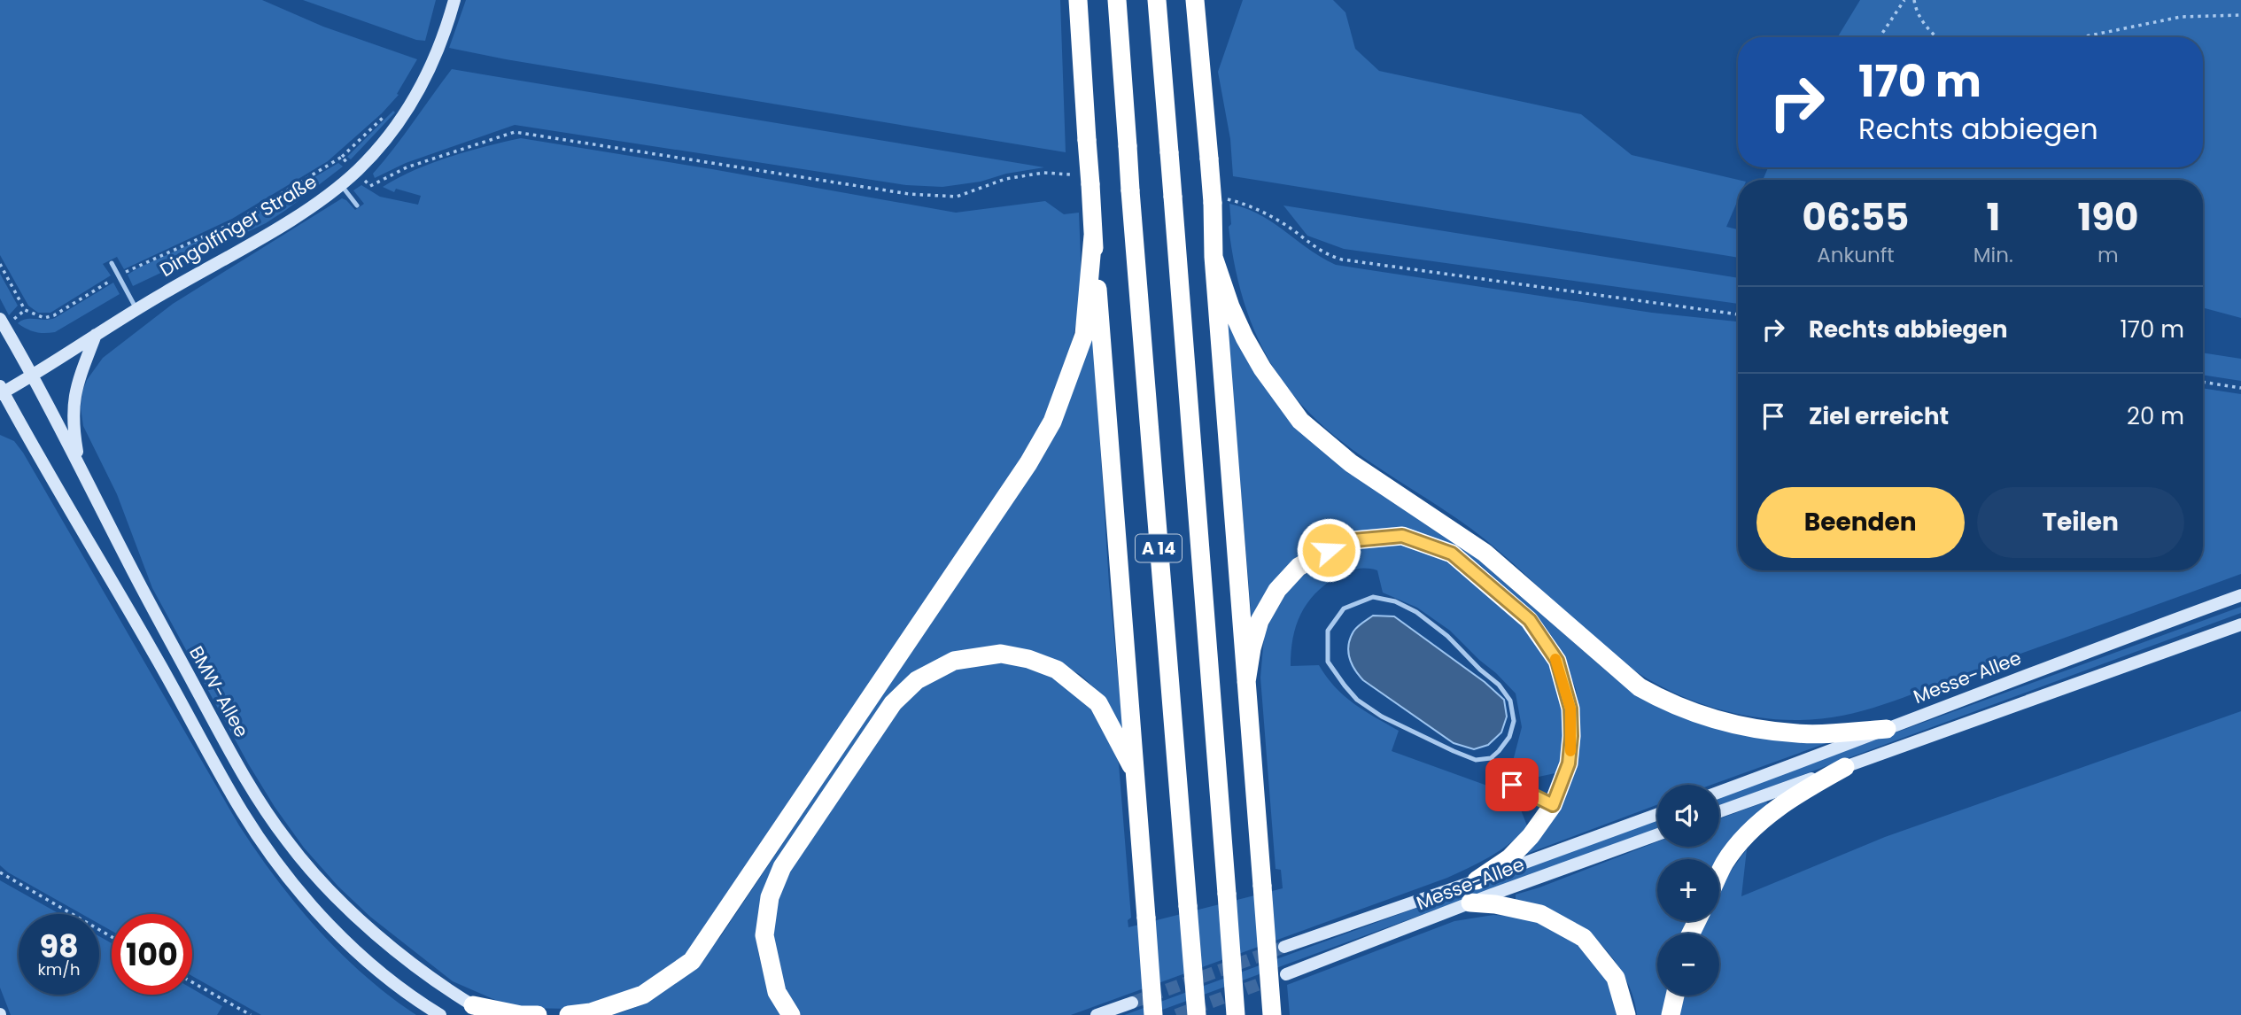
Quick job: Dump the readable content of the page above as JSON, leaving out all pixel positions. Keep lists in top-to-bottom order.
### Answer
{
  "streets": {
    "highway": ["A 14"],
    "main road": ["Dingolfinger Straße", "Messe-Allee", "BMW-Allee"]
  },
  "crossings": [
    ["Dingolfinger Straße", "BMW-Allee"]
  ],
  "page": {
    "turn": ["170 m", "Rechts abbiegen"],
    "eta": [
      "06:55",
      "Ankunft",
      "1",
      "Min.",
      "190",
      "m"
    ],
    "list": [
      {
        "name": "Rechts abbiegen",
        "value": "170 m"
      },
      {
        "name": "Ziel erreicht",
        "value": "20 m"
      }
    ],
    "buttons": ["Beenden", "Teilen"],
    "map_buttons": ["+", "−"],
    "speed": "98 km/h",
    "limit": "100"
  }
}
